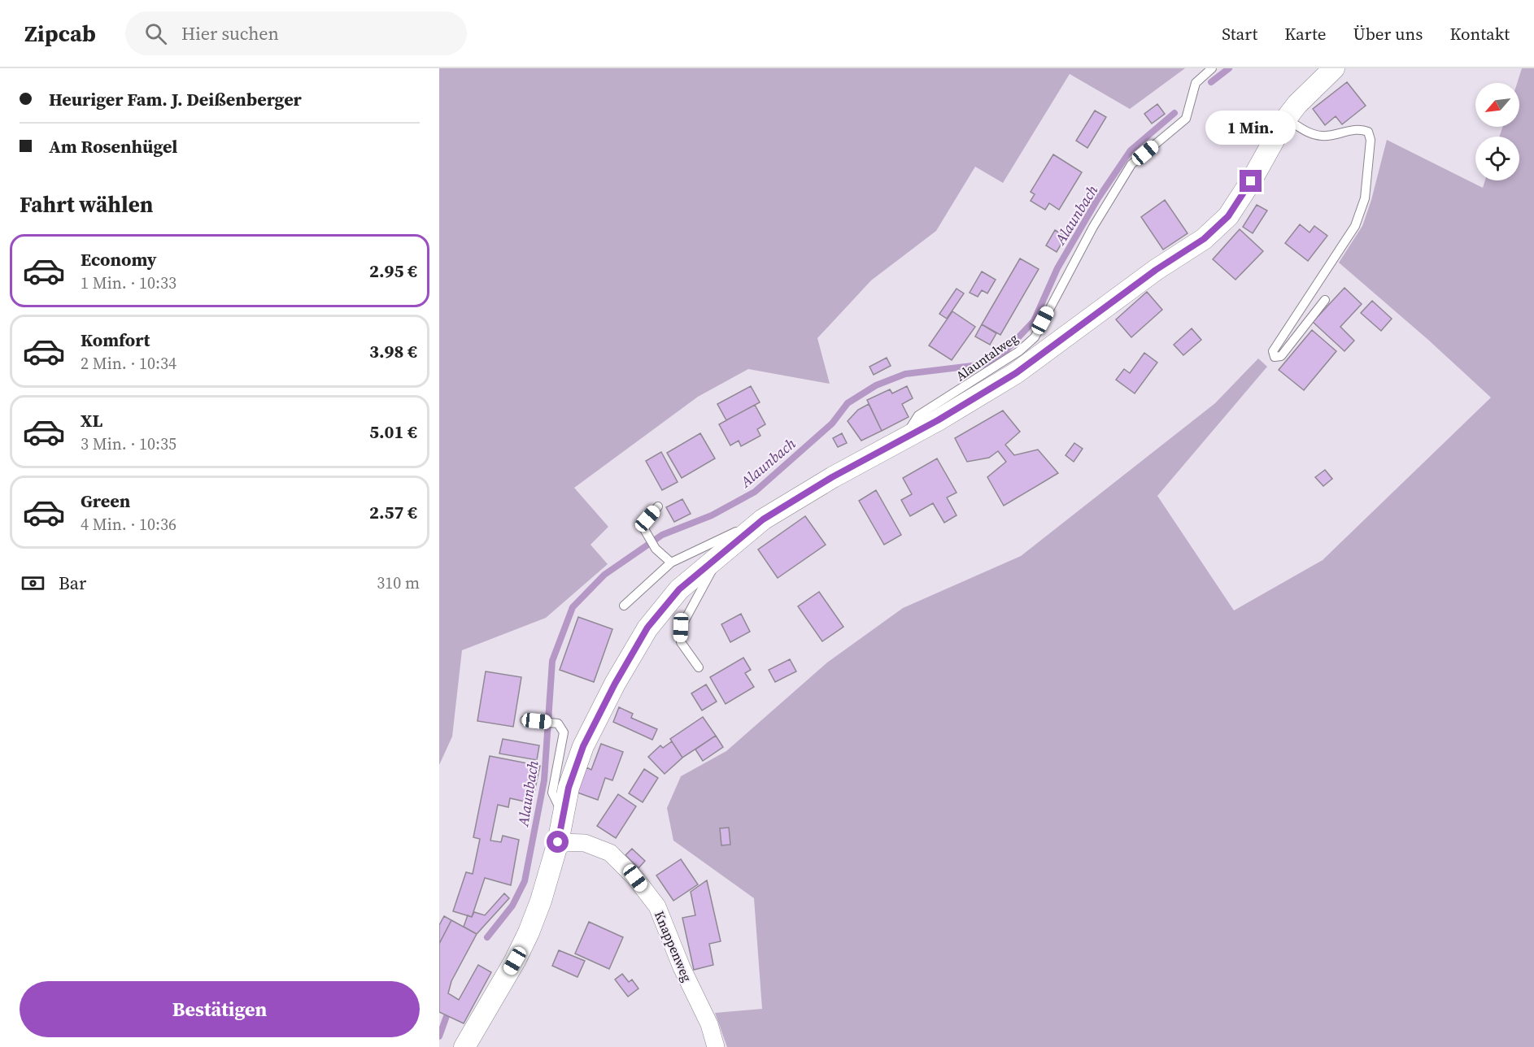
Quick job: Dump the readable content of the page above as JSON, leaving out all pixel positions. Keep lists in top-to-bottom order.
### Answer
{
  "streets": {
    "street": ["Knappenweg"],
    "lane": ["Alauntalweg"]
  },
  "water": ["Alaunbach"],
  "north": "bottom left",
  "page": {
    "header": "Zipcab",
    "search": "Hier suchen",
    "nav": [
      "Start",
      "Karte",
      "Über uns",
      "Kontakt"
    ],
    "banner": ["Heuriger Fam. J. Deißenberger", "Am Rosenhügel"],
    "bubble": "1 Min.",
    "heading": "Fahrt wählen",
    "list": [
      {
        "name": "Economy",
        "note": "1 Min. · 10:33",
        "value": "2.95 €"
      },
      {
        "name": "Komfort",
        "note": "2 Min. · 10:34",
        "value": "3.98 €"
      },
      {
        "name": "XL",
        "note": "3 Min. · 10:35",
        "value": "5.01 €"
      },
      {
        "name": "Green",
        "note": "4 Min. · 10:36",
        "value": "2.57 €"
      }
    ],
    "pay": ["Bar", "310 m"],
    "buttons": "Bestätigen"
  }
}
